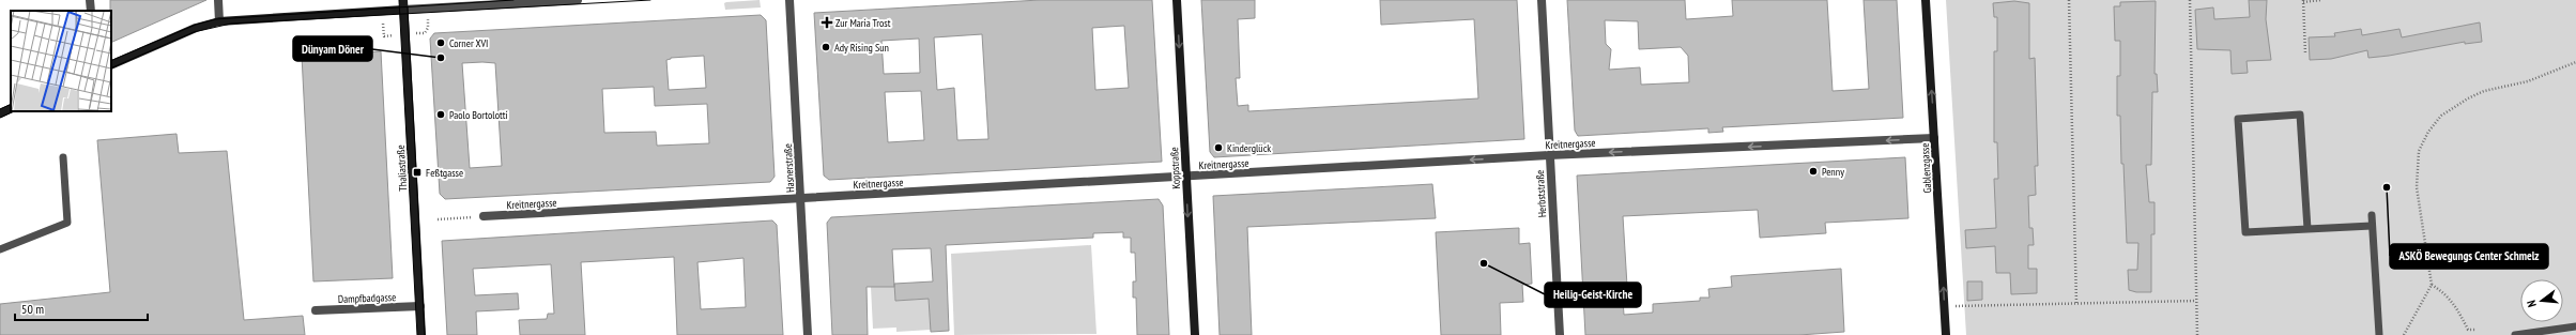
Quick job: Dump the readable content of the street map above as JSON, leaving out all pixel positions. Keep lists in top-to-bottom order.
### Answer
{
  "streets": {
    "main road": ["Thaliastraße", "Koppstraße", "Gablenzgasse"],
    "street": [
      "Kreitnergasse",
      "Hasnerstraße",
      "Herbststraße",
      "Dampfbadgasse"
    ]
  },
  "crossings": [
    ["Kreitnergasse", "Hasnerstraße"],
    ["Kreitnergasse", "Koppstraße"],
    ["Kreitnergasse", "Gablenzgasse"],
    ["Kreitnergasse", "Herbststraße"],
    ["Thaliastraße", "Dampfbadgasse"]
  ],
  "one_way": ["Kreitnergasse", "Koppstraße", "Gablenzgasse"],
  "places": {
    "health": ["Zur Maria Trost"],
    "other": [
      "Corner XVI",
      "Ady Rising Sun",
      "Dünyam Döner",
      "Paolo Bortolotti",
      "Kinderglück",
      "Penny",
      "ASKÖ Bewegungs Center Schmelz",
      "Heilig-Geist-Kirche"
    ],
    "transit": ["Feßtgasse"]
  },
  "scale_bar": "50 m",
  "north": "left"
}
